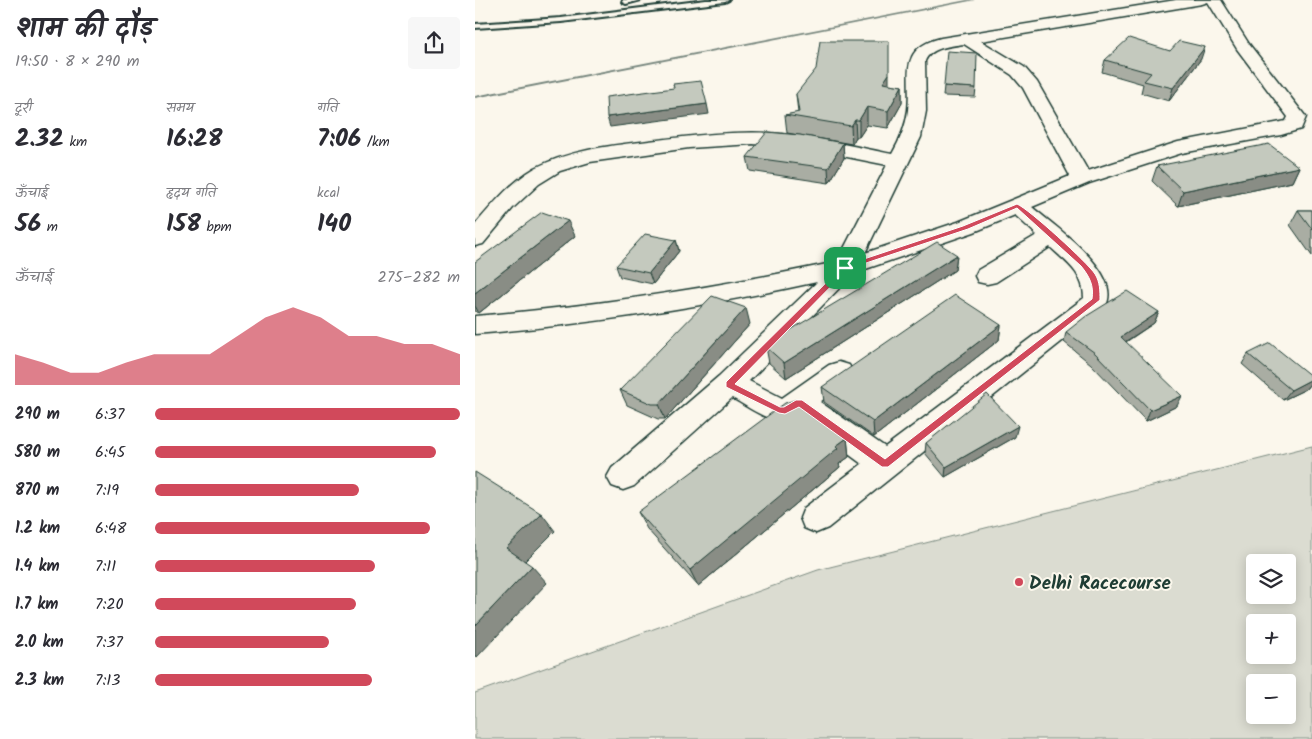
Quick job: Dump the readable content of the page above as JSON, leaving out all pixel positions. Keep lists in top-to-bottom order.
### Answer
{
  "places": ["Delhi Racecourse"],
  "page": {
    "heading": ["शाम की दौड़", "19:50 · 8 × 290 m"],
    "stats": [
      ["दूरी", "2.32 km"],
      ["समय", "16:28"],
      ["गति", "7:06 /km"],
      ["ऊँचाई", "56 m"],
      ["हृदय गति", "158 bpm"],
      ["kcal", "140"]
    ],
    "chart": ["ऊँचाई", "275–282 m"],
    "list": [
      {
        "name": "290 m",
        "note": "6:37"
      },
      {
        "name": "580 m",
        "note": "6:45"
      },
      {
        "name": "870 m",
        "note": "7:19"
      },
      {
        "name": "1.2 km",
        "note": "6:48"
      },
      {
        "name": "1.4 km",
        "note": "7:11"
      },
      {
        "name": "1.7 km",
        "note": "7:20"
      },
      {
        "name": "2.0 km",
        "note": "7:37"
      },
      {
        "name": "2.3 km",
        "note": "7:13"
      }
    ],
    "map_buttons": ["+", "−"]
  }
}
